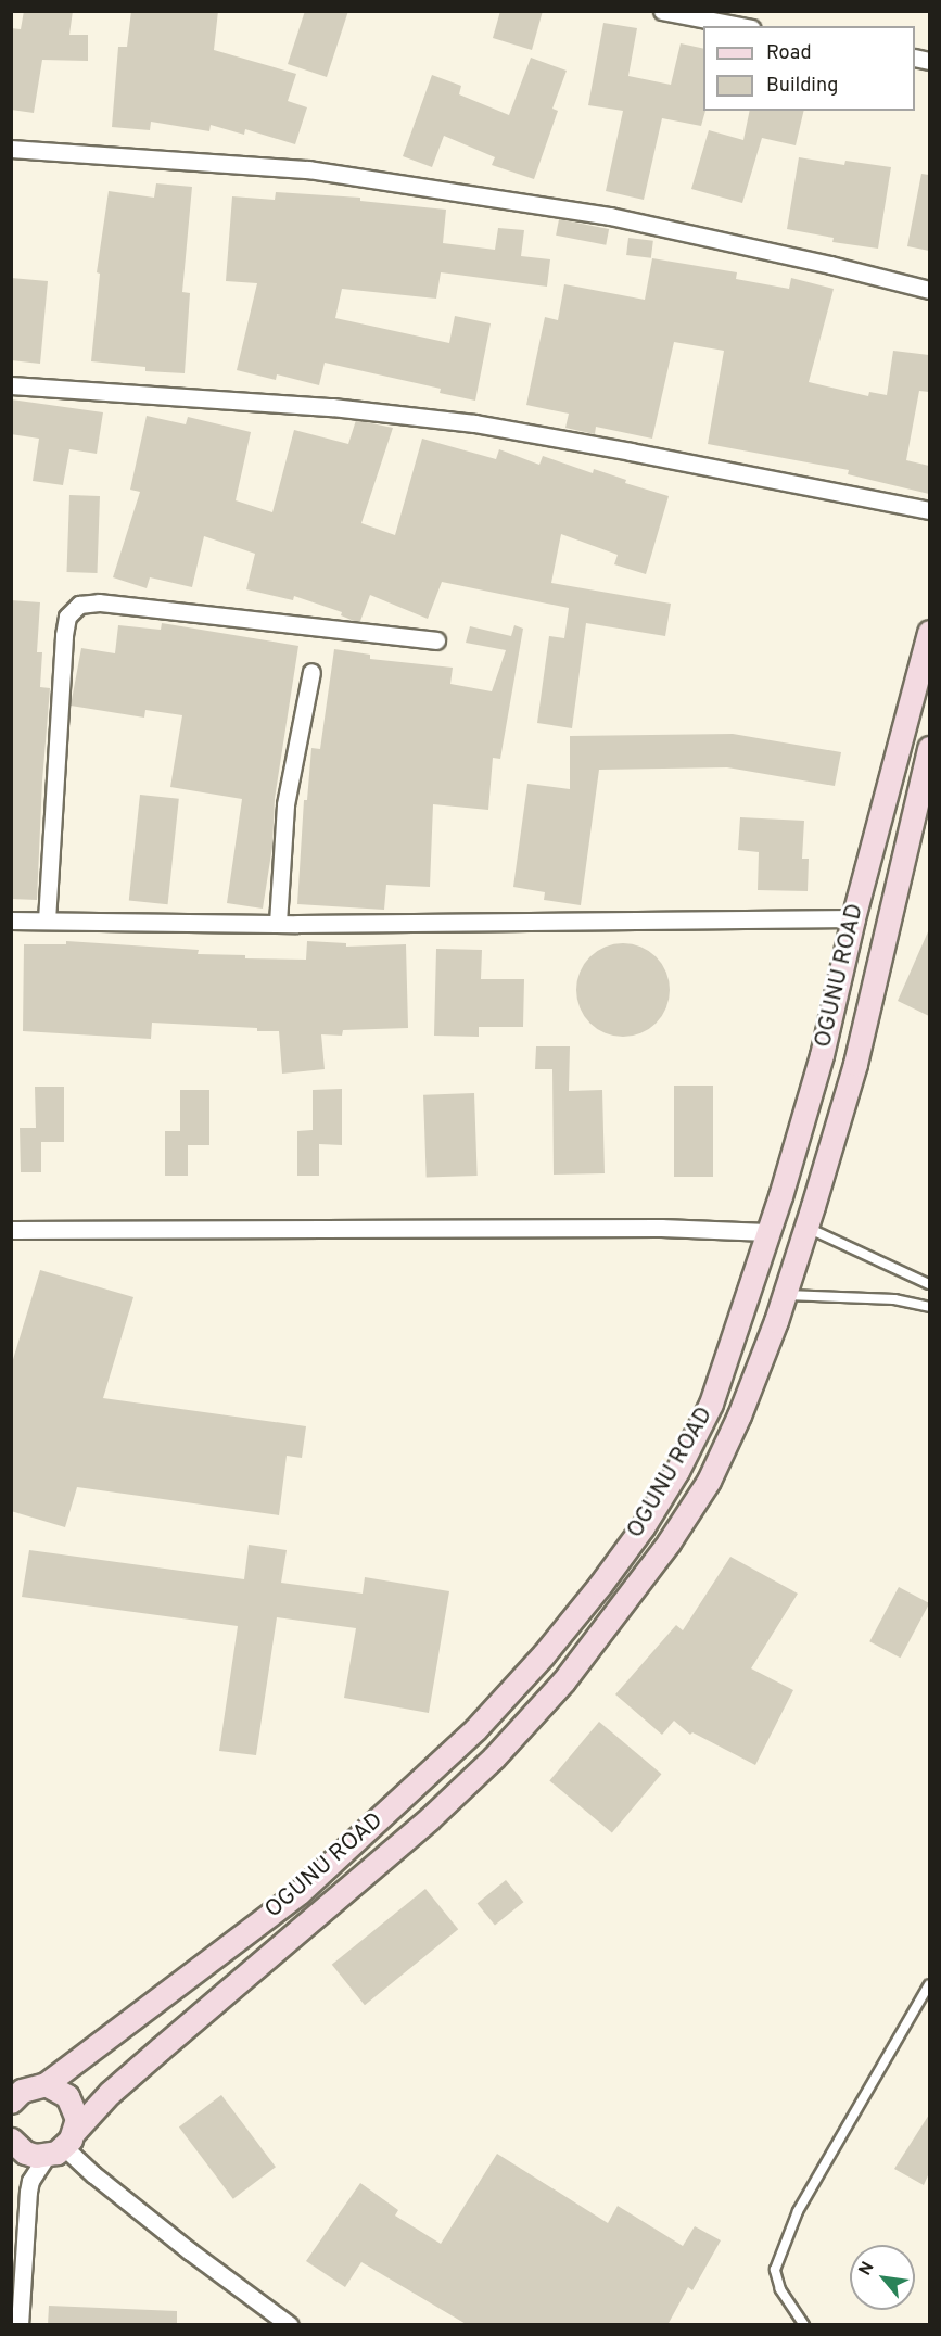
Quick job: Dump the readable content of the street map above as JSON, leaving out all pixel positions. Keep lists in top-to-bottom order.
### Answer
{
  "streets": {
    "main road": ["OGUNU ROAD"]
  },
  "legend": ["Road", "Building"],
  "north": "top left"
}
